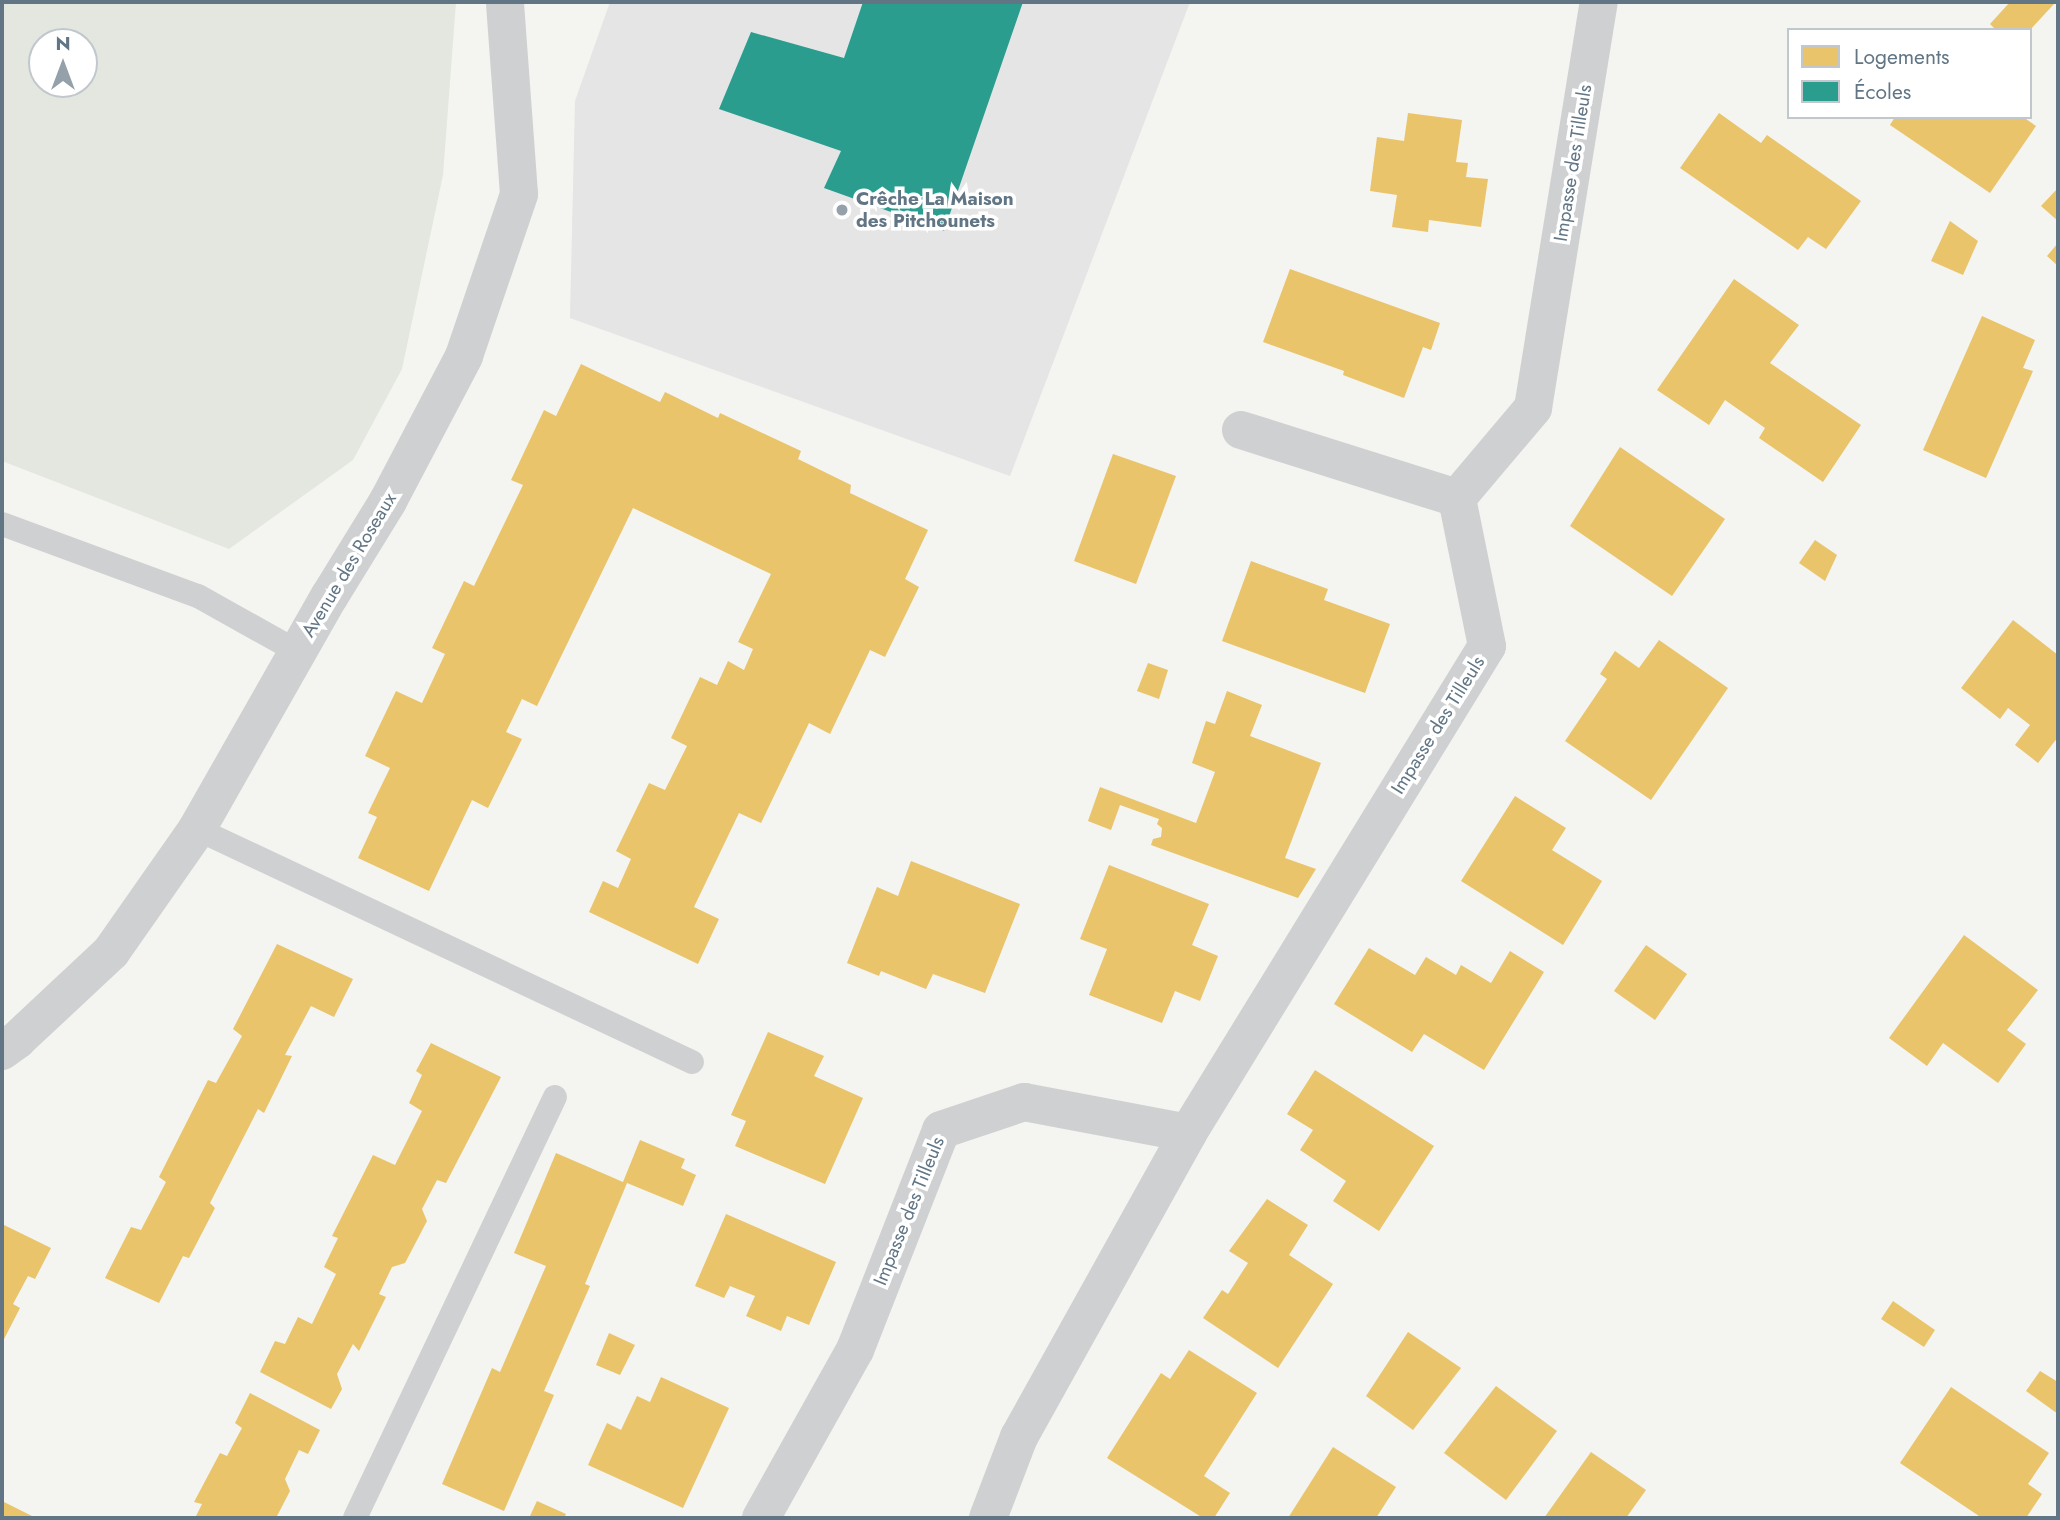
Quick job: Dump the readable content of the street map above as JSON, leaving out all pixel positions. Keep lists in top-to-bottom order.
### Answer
{
  "streets": {
    "street": ["Impasse des Tilleuls", "Avenue des Roseaux"]
  },
  "places": ["Crêche La Maison des Pitchounets"],
  "legend": ["Logements", "Écoles"],
  "north": "top"
}
